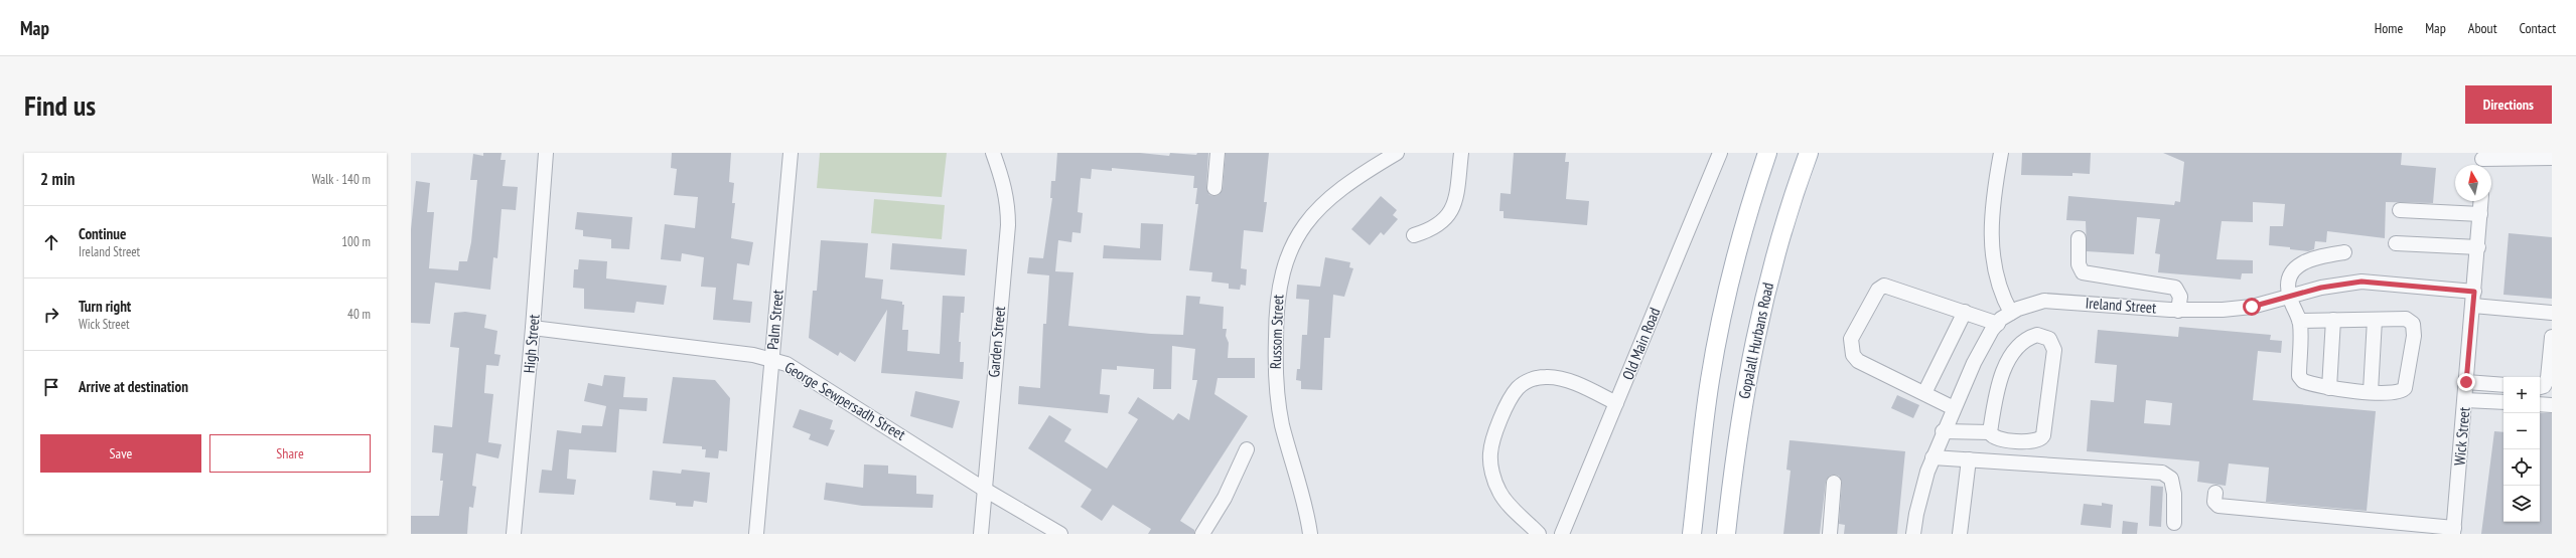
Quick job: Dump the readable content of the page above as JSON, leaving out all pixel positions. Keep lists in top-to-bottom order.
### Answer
{
  "streets": {
    "main road": ["Gopalall Hurbans Road"],
    "street": [
      "Ireland Street",
      "Palm Street",
      "Russom Street",
      "Garden Street",
      "High Street",
      "Old Main Road",
      "George Sewpersadh Street",
      "Wick Street"
    ]
  },
  "crossings": [
    ["Ireland Street", "Wick Street"],
    ["Palm Street", "George Sewpersadh Street"],
    ["Garden Street", "George Sewpersadh Street"],
    ["High Street", "George Sewpersadh Street"]
  ],
  "north": "top",
  "page": {
    "header": "Map",
    "nav": [
      "Home",
      "Map",
      "About",
      "Contact"
    ],
    "buttons": [
      "Directions",
      ["Save", "Share"]
    ],
    "title": "Find us",
    "heading": ["2 min", "Walk · 140 m"],
    "list": [
      ["Continue", "Ireland Street", "100 m"],
      ["Turn right", "Wick Street", "40 m"],
      "Arrive at destination"
    ],
    "map_buttons": ["+", "−"]
  }
}
